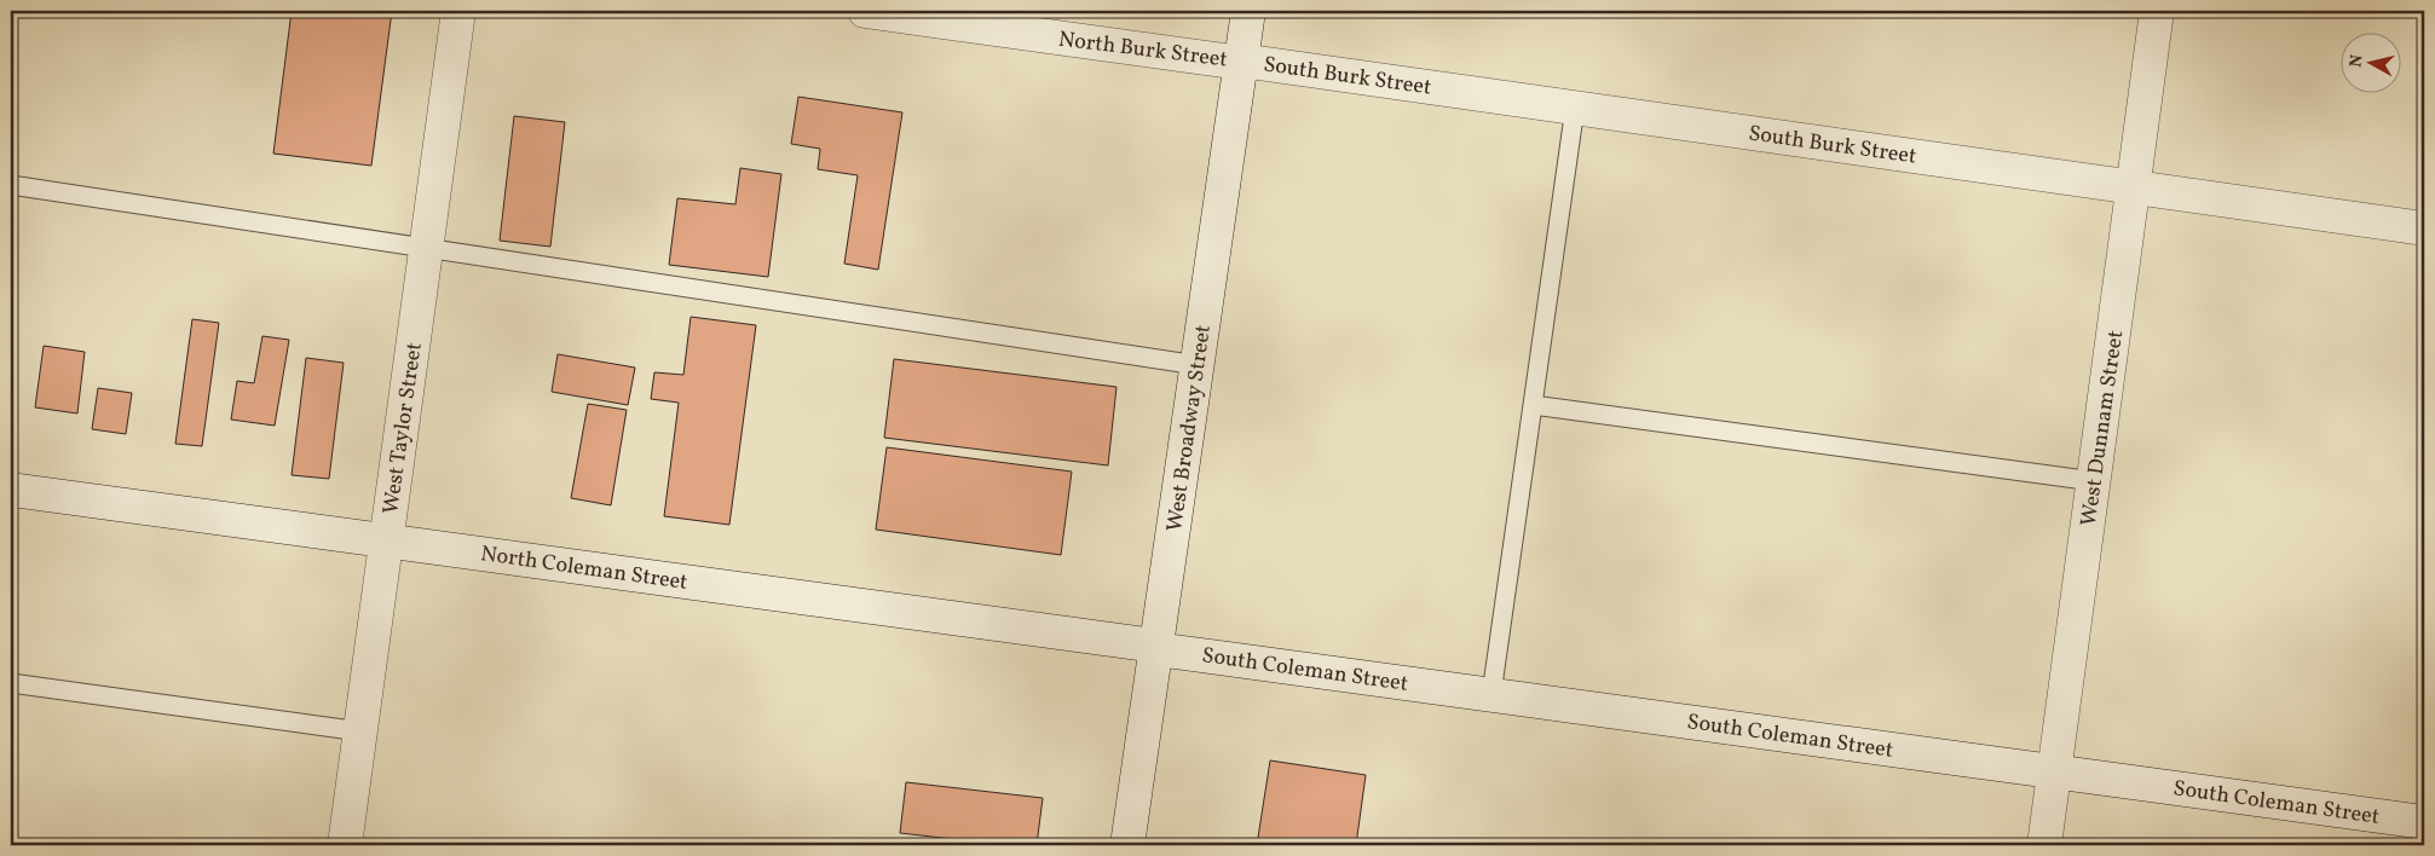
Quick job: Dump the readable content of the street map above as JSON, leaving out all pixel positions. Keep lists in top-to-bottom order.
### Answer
{
  "streets": {
    "street": [
      "North Burk Street",
      "South Burk Street",
      "West Taylor Street",
      "West Broadway Street",
      "West Dunnam Street",
      "North Coleman Street",
      "South Coleman Street"
    ]
  },
  "crossings": [
    ["North Burk Street", "South Burk Street"],
    ["North Burk Street", "West Broadway Street"],
    ["South Burk Street", "West Broadway Street"],
    ["South Burk Street", "West Dunnam Street"],
    ["West Taylor Street", "North Coleman Street"],
    ["West Broadway Street", "North Coleman Street"],
    ["West Broadway Street", "South Coleman Street"],
    ["West Dunnam Street", "South Coleman Street"],
    ["North Coleman Street", "South Coleman Street"]
  ],
  "north": "left"
}
